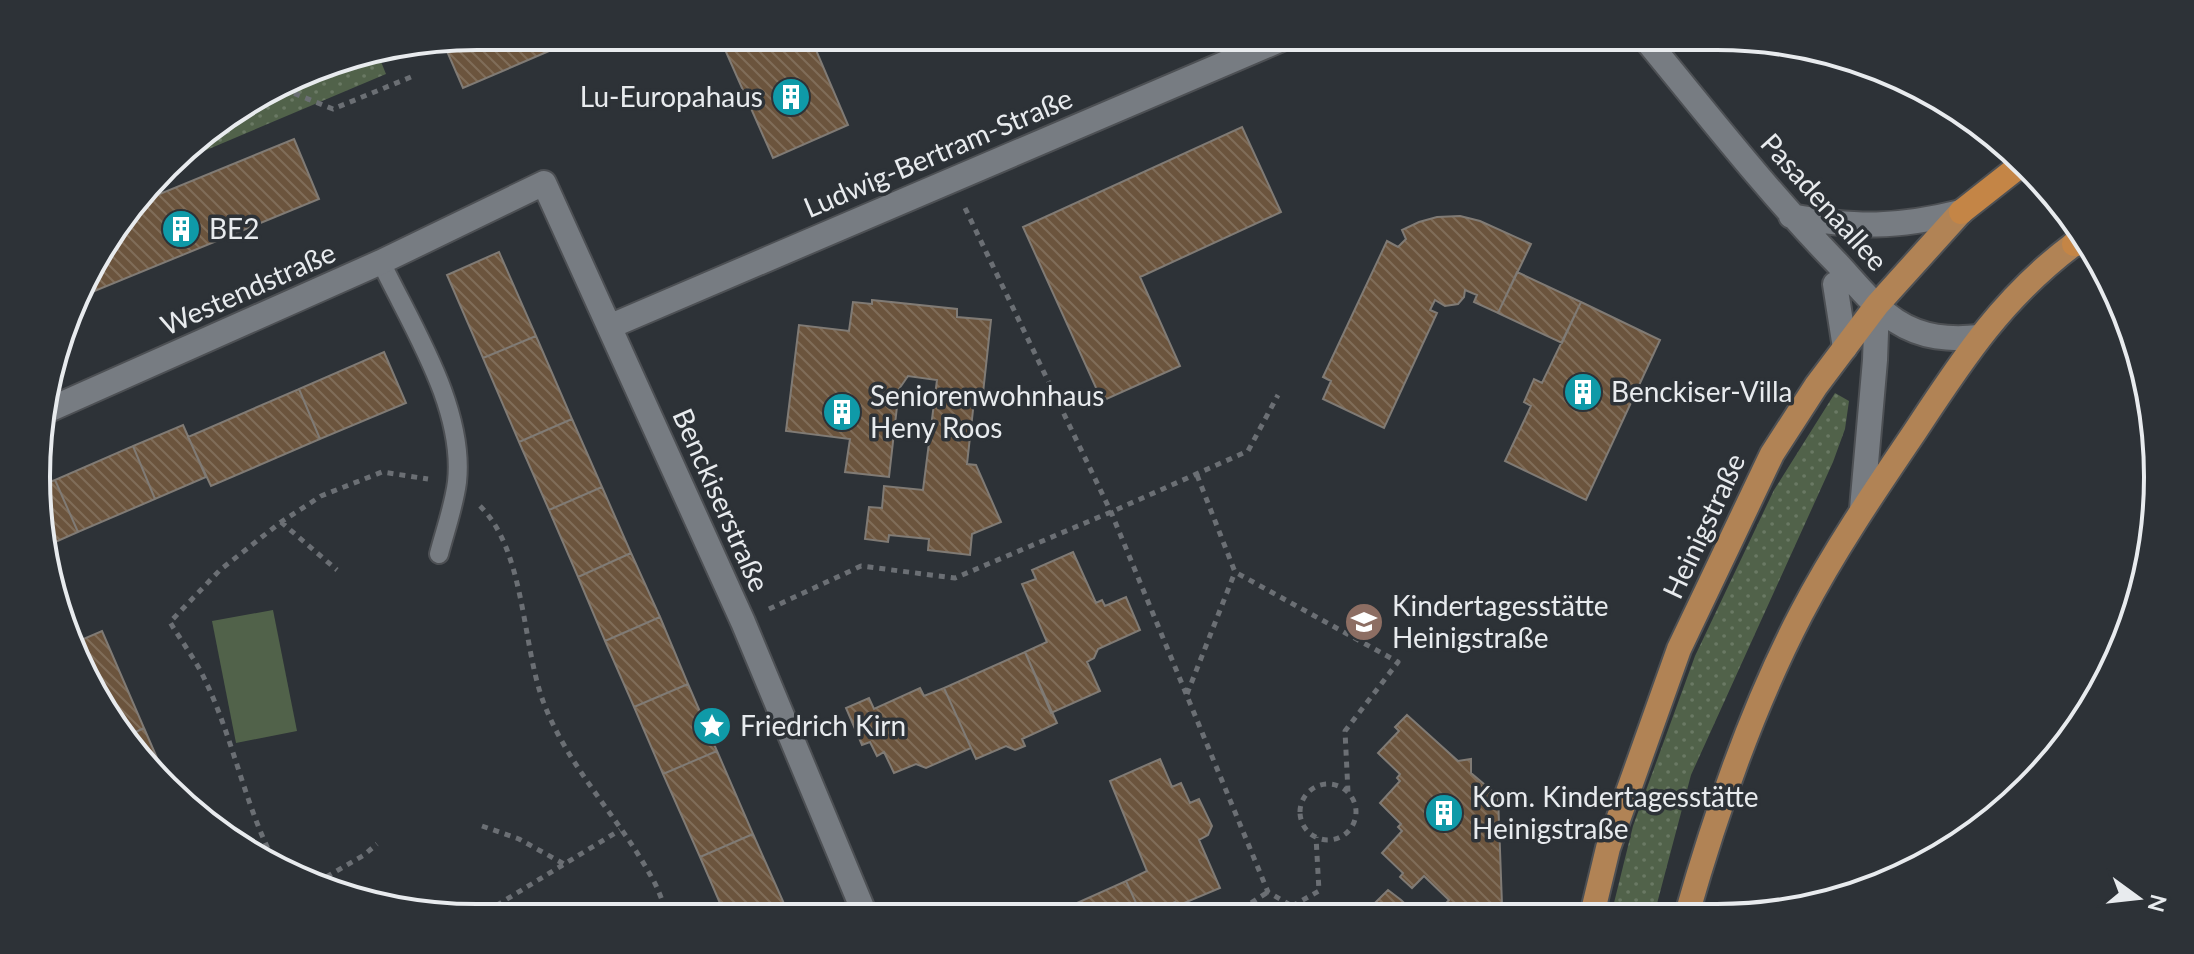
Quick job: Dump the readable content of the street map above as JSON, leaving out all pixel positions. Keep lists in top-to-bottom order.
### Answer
{
  "streets": {
    "main road": ["Heinigstraße"],
    "street": [
      "Ludwig-Bertram-Straße",
      "Pasadenaallee",
      "Westendstraße",
      "Benckiserstraße"
    ]
  },
  "crossings": [
    ["Ludwig-Bertram-Straße", "Benckiserstraße"],
    ["Pasadenaallee", "Heinigstraße"],
    ["Westendstraße", "Benckiserstraße"]
  ],
  "places": {
    "building": [
      "Lu-Europahaus",
      "BE2",
      "Benckiser-Villa",
      "Seniorenwohnhaus Heny Roos",
      "Kom. Kindertagesstätte Heinigstraße"
    ],
    "school or university": ["Kindertagesstätte Heinigstraße"],
    "place": ["Friedrich Kirn"]
  },
  "north": "right"
}
